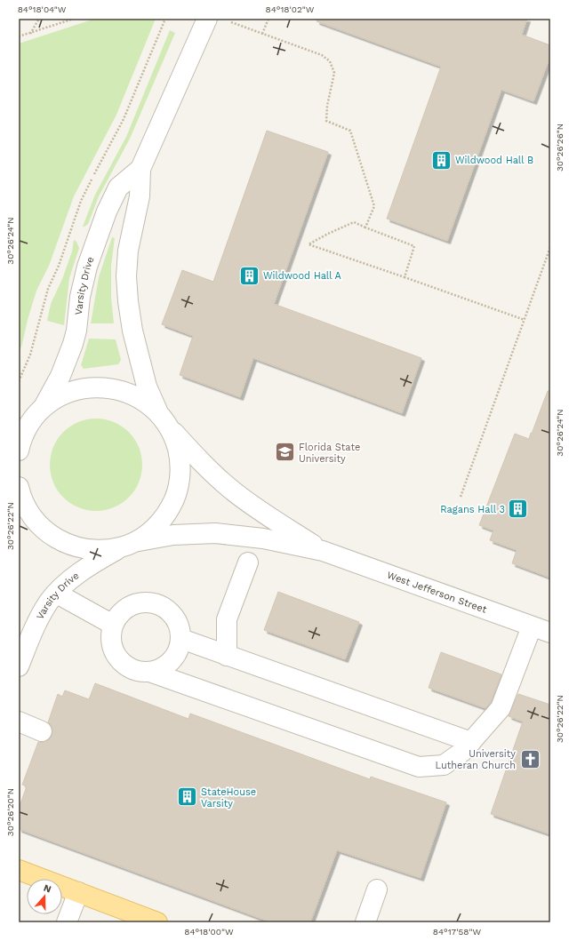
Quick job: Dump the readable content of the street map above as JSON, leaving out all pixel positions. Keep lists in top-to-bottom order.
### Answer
{
  "streets": {
    "street": ["Varsity Drive", "West Jefferson Street"]
  },
  "crossings": [
    ["Varsity Drive", "West Jefferson Street"]
  ],
  "places": {
    "building": [
      "Wildwood Hall B",
      "Wildwood Hall A",
      "Ragans Hall 3",
      "StateHouse Varsity"
    ],
    "school or university": ["Florida State University"],
    "church": ["University Lutheran Church"]
  },
  "north": "top",
  "coordinates": [
    "84°18'04\"W",
    "84°18'02\"W",
    "30°26'26\"N",
    "30°26'24\"N",
    "30°26'22\"N",
    "30°26'20\"N",
    "84°18'00\"W",
    "84°17'58\"W"
  ]
}
